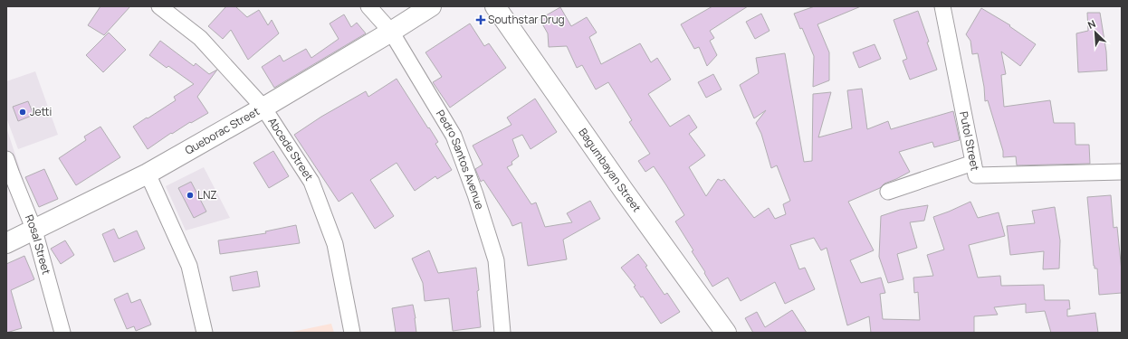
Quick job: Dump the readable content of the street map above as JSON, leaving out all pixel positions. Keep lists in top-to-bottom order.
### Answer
{
  "streets": {
    "street": [
      "Queborac Street",
      "Putol Street",
      "Abcede Street",
      "Pedro Santos Avenue",
      "Bagumbayan Street",
      "Rosal Street"
    ]
  },
  "crossings": [
    ["Queborac Street", "Abcede Street"],
    ["Queborac Street", "Pedro Santos Avenue"],
    ["Queborac Street", "Rosal Street"]
  ],
  "places": {
    "health": ["Southstar Drug"],
    "other": ["Jetti", "LNZ"]
  },
  "north": "top left"
}
